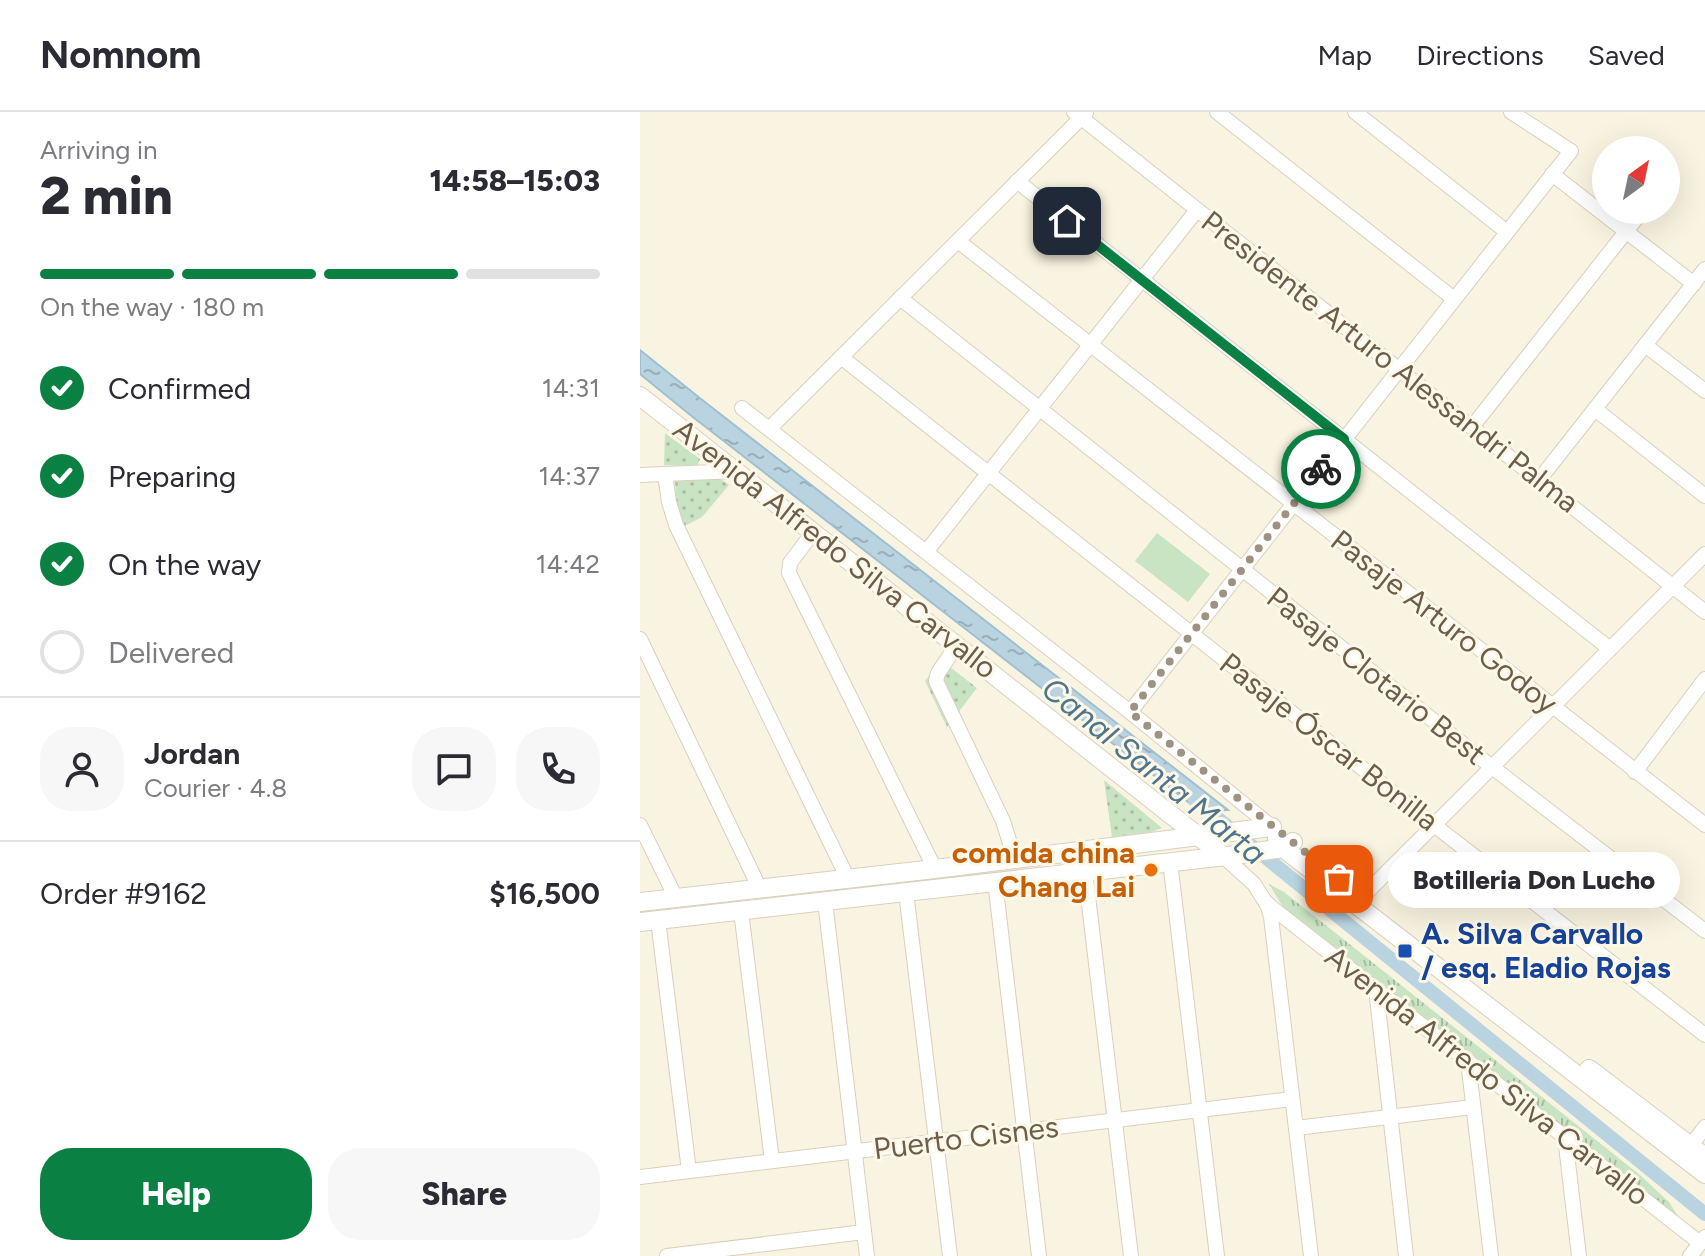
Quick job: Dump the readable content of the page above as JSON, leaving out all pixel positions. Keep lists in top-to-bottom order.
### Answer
{
  "streets": {
    "street": [
      "Presidente Arturo Alessandri Palma",
      "Avenida Alfredo Silva Carvallo",
      "Pasaje Arturo Godoy",
      "Pasaje Clotario Best",
      "Pasaje Óscar Bonilla",
      "Puerto Cisnes"
    ]
  },
  "water": ["Canal Santa Marta"],
  "places": {
    "other": ["comida china Chang Lai", "Botilleria Don Lucho"],
    "transit": ["A. Silva Carvallo / esq. Eladio Rojas"]
  },
  "north": "top right",
  "page": {
    "header": "Nomnom",
    "nav": ["Map", "Directions", "Saved"],
    "heading": ["2 min", "Arriving in", "14:58–15:03"],
    "panel": [
      "Jordan",
      "Courier · 4.8",
      "Order #9162",
      "$16,500"
    ],
    "bar": "On the way · 180 m",
    "list": [
      ["Confirmed", "14:31"],
      ["Preparing", "14:37"],
      ["On the way", "14:42"],
      "Delivered"
    ],
    "bubble": "Botilleria Don Lucho",
    "buttons": ["Help", "Share"]
  }
}
